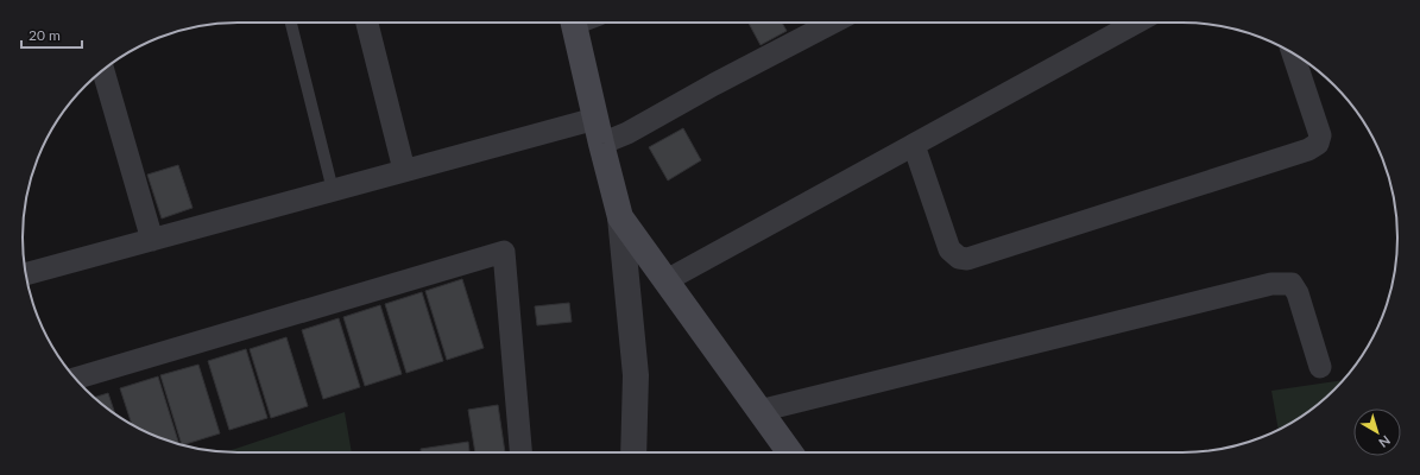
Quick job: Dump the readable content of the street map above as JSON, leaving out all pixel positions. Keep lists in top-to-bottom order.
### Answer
{
  "scale_bar": "20 m",
  "north": "bottom right"
}
